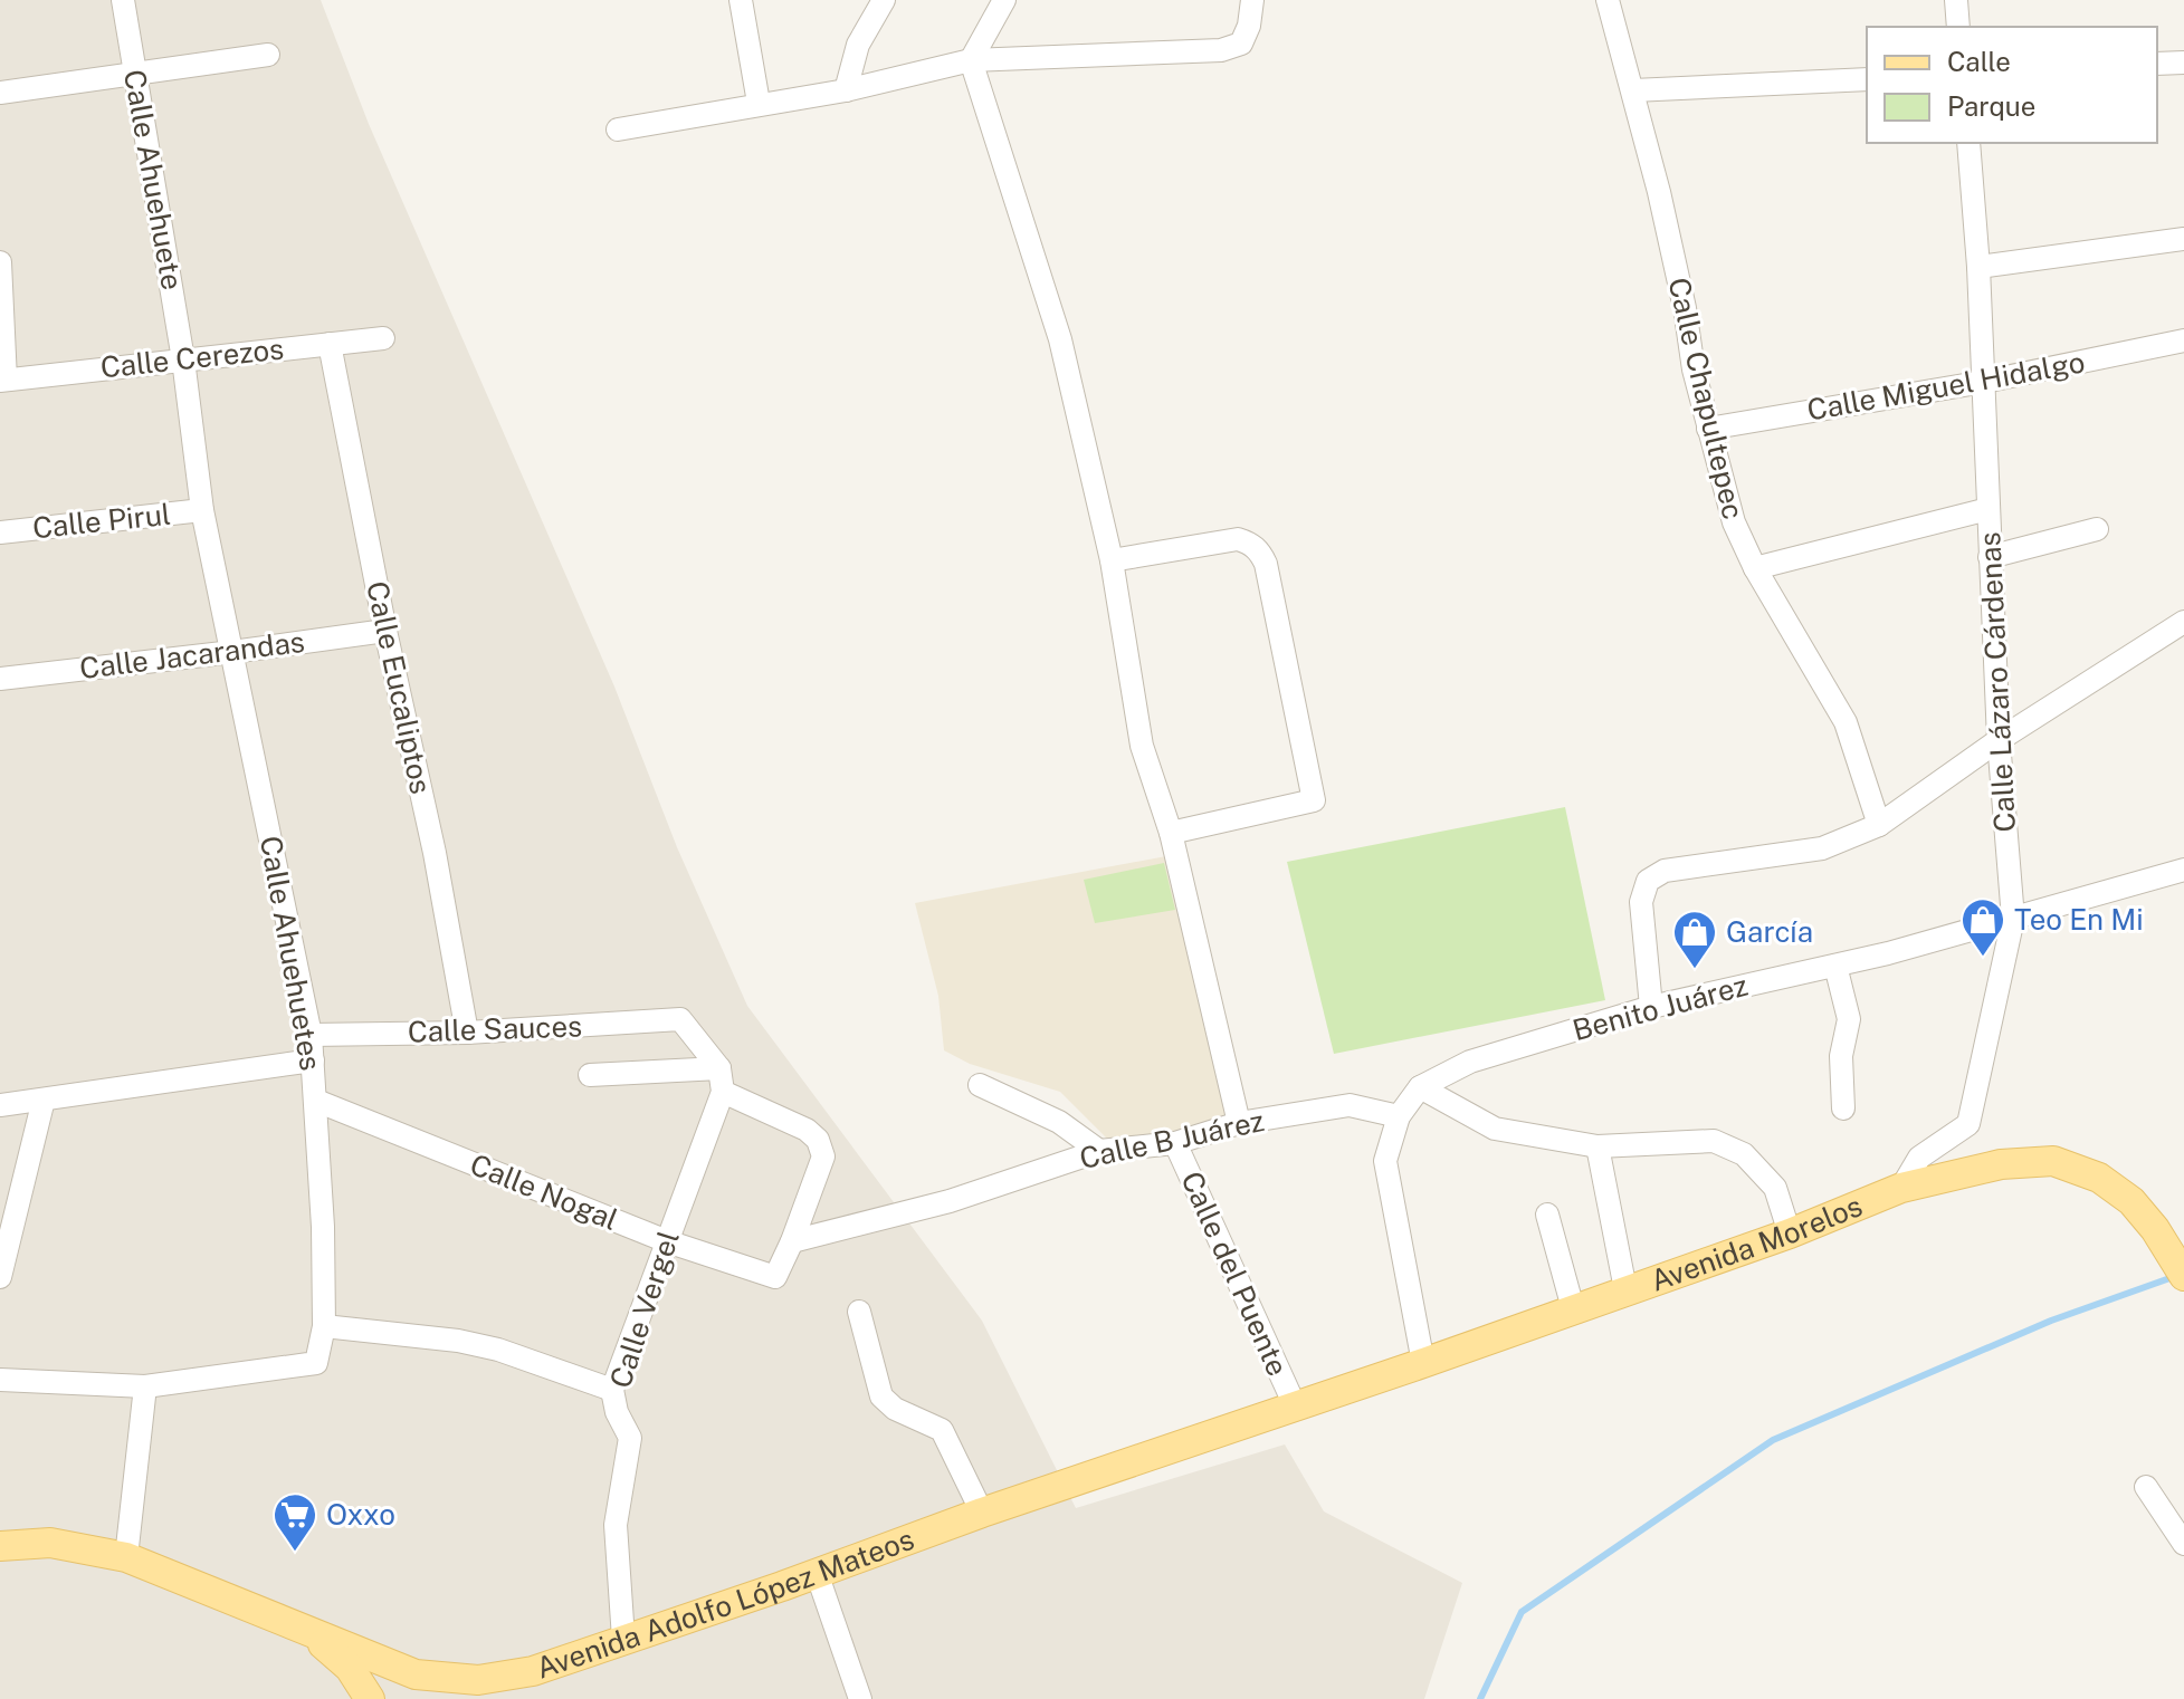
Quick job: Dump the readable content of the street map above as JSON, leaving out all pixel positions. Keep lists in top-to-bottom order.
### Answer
{
  "streets": {
    "main road": ["Avenida Morelos", "Avenida Adolfo López Mateos"],
    "street": [
      "Calle Ahuehuete",
      "Calle Cerezos",
      "Calle Miguel Hidalgo",
      "Calle Chapultepec",
      "Calle Pirul",
      "Calle Jacarandas",
      "Calle Lázaro Cárdenas",
      "Calle Eucaliptos",
      "Calle Ahuehuetes",
      "Benito Juárez",
      "Calle Sauces",
      "Calle B Juárez",
      "Calle Nogal",
      "Calle del Puente",
      "Calle Vergel"
    ]
  },
  "crossings": [
    ["Calle Ahuehuete", "Calle Cerezos"],
    ["Calle Ahuehuete", "Calle Pirul"],
    ["Calle Ahuehuete", "Calle Ahuehuetes"],
    ["Calle Cerezos", "Calle Eucaliptos"],
    ["Calle Miguel Hidalgo", "Calle Chapultepec"],
    ["Calle Miguel Hidalgo", "Calle Lázaro Cárdenas"],
    ["Calle Pirul", "Calle Ahuehuetes"],
    ["Calle Jacarandas", "Calle Eucaliptos"],
    ["Calle Jacarandas", "Calle Ahuehuetes"],
    ["Calle Lázaro Cárdenas", "Benito Juárez"],
    ["Calle Lázaro Cárdenas", "Avenida Morelos"],
    ["Calle Eucaliptos", "Calle Sauces"],
    ["Calle Ahuehuetes", "Calle Sauces"],
    ["Calle Ahuehuetes", "Calle Nogal"],
    ["Benito Juárez", "Calle B Juárez"],
    ["Benito Juárez", "Avenida Morelos"],
    ["Calle B Juárez", "Calle Nogal"],
    ["Calle B Juárez", "Calle del Puente"],
    ["Calle Nogal", "Calle Vergel"],
    ["Avenida Morelos", "Calle del Puente"],
    ["Avenida Morelos", "Avenida Adolfo López Mateos"],
    ["Calle del Puente", "Avenida Adolfo López Mateos"],
    ["Calle Vergel", "Avenida Adolfo López Mateos"]
  ],
  "places": {
    "shop": ["Teo En Mi", "García"],
    "supermarket": ["Oxxo"]
  },
  "legend": ["Calle", "Parque"]
}
